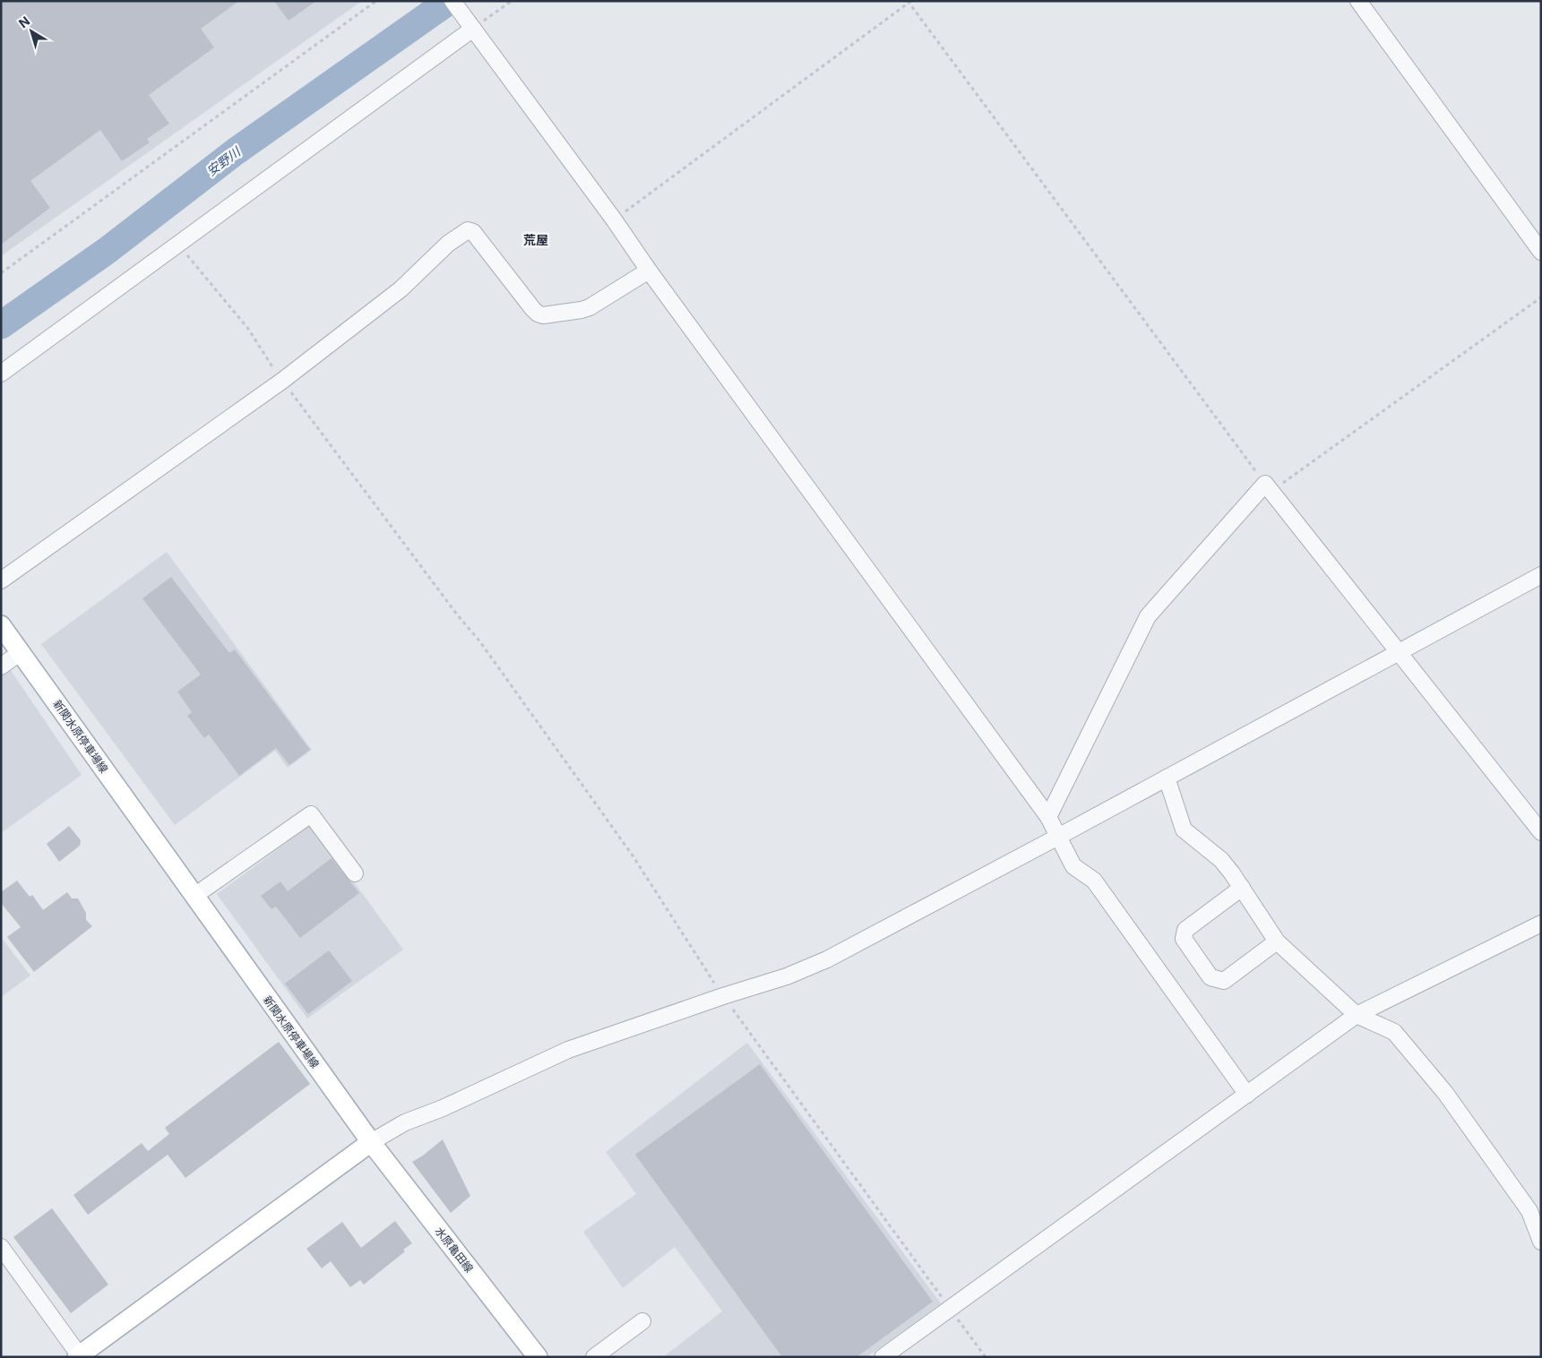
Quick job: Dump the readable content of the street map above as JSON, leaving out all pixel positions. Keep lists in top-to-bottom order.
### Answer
{
  "streets": {
    "main road": ["新関水原停車場線", "水原亀田線"]
  },
  "crossings": [
    ["新関水原停車場線", "水原亀田線"]
  ],
  "districts": ["荒屋"],
  "water": ["安野川"],
  "north": "top left"
}
